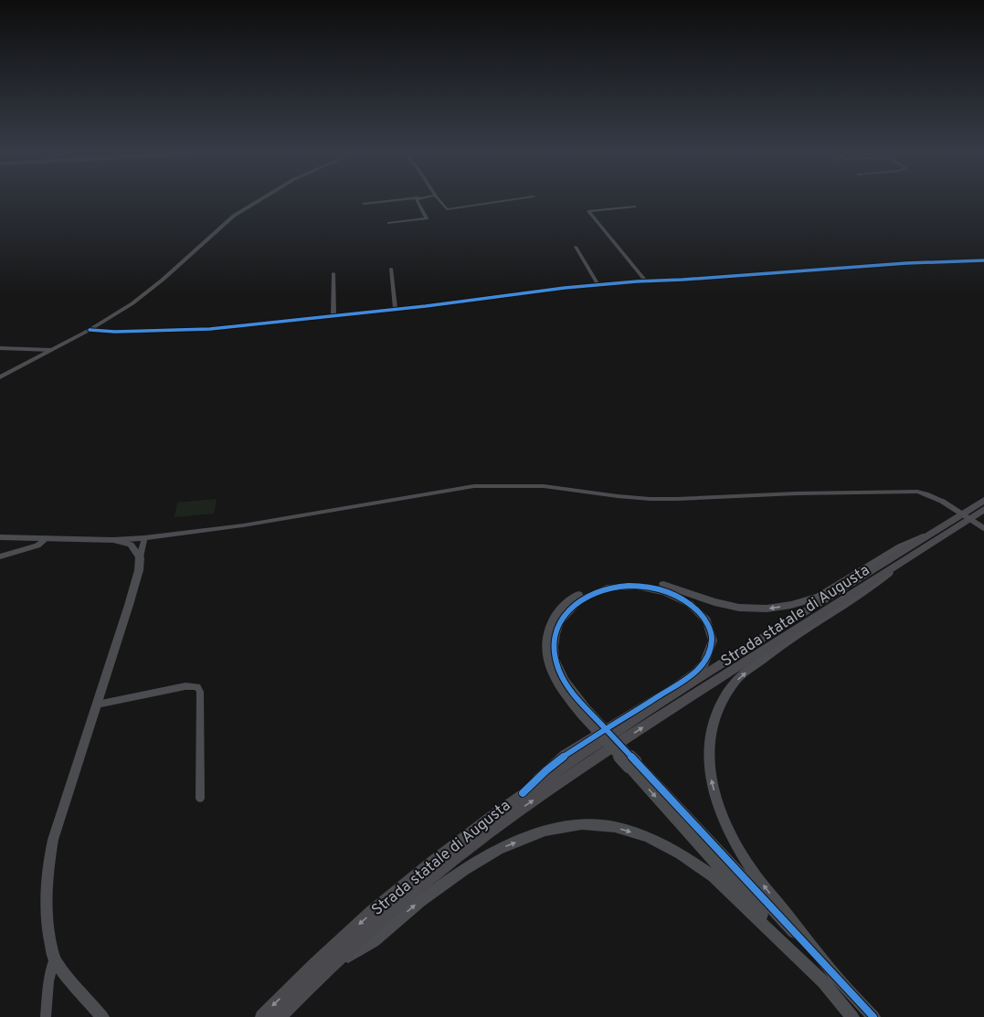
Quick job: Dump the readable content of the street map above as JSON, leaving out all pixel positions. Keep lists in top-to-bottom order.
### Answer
{
  "streets": {
    "main road": ["Strada statale di Augusta"]
  }
}
